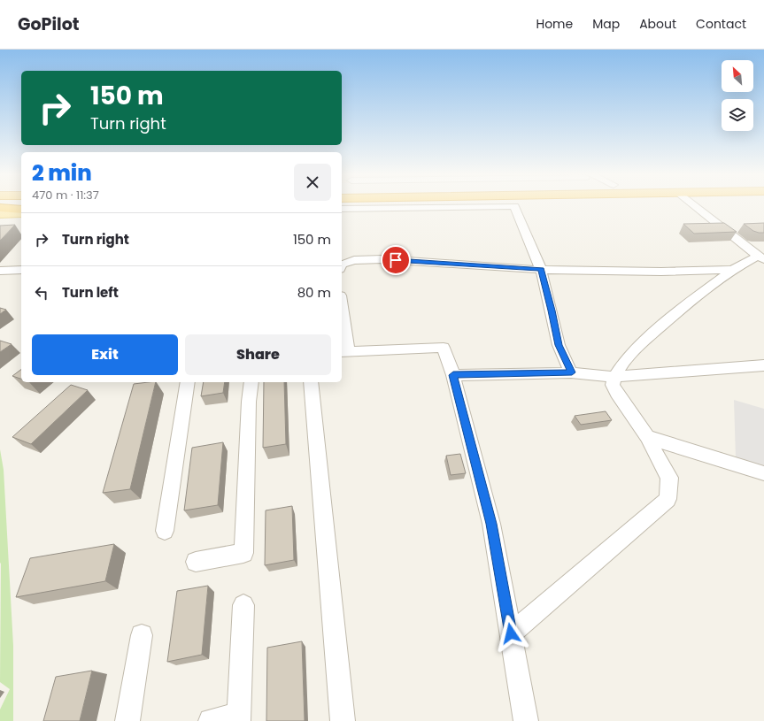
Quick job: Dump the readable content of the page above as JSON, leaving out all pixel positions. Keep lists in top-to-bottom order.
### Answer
{
  "north": "top left",
  "page": {
    "header": "GoPilot",
    "nav": [
      "Home",
      "Map",
      "About",
      "Contact"
    ],
    "turn": ["150 m", "Turn right"],
    "heading": ["2 min", "470 m · 11:37"],
    "list": [
      {
        "name": "Turn right",
        "value": "150 m"
      },
      {
        "name": "Turn left",
        "value": "80 m"
      }
    ],
    "buttons": ["Exit", "Share"]
  }
}
